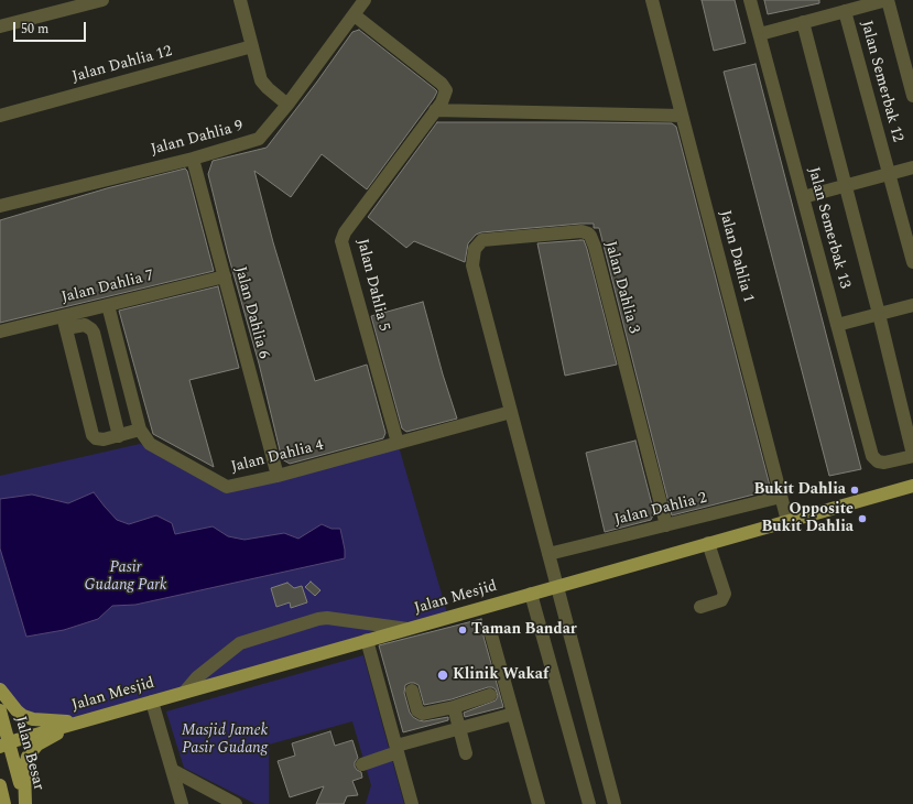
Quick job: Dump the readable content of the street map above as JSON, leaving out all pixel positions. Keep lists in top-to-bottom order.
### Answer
{
  "streets": {
    "main road": ["Jalan Mesjid", "Jalan Besar"],
    "street": [
      "Jalan Dahlia 12",
      "Jalan Semerbak 12",
      "Jalan Dahlia 9",
      "Jalan Semerbak 13",
      "Jalan Dahlia 1",
      "Jalan Dahlia 5",
      "Jalan Dahlia 7",
      "Jalan Dahlia 3",
      "Jalan Dahlia 6",
      "Jalan Dahlia 4",
      "Jalan Dahlia 2"
    ]
  },
  "crossings": [
    ["Jalan Dahlia 9", "Jalan Dahlia 5"],
    ["Jalan Dahlia 9", "Jalan Dahlia 6"],
    ["Jalan Dahlia 1", "Jalan Dahlia 2"],
    ["Jalan Dahlia 1", "Jalan Mesjid"],
    ["Jalan Dahlia 5", "Jalan Dahlia 4"],
    ["Jalan Dahlia 7", "Jalan Dahlia 6"],
    ["Jalan Dahlia 7", "Jalan Dahlia 4"],
    ["Jalan Dahlia 3", "Jalan Dahlia 4"],
    ["Jalan Dahlia 3", "Jalan Dahlia 2"],
    ["Jalan Dahlia 6", "Jalan Dahlia 4"],
    ["Jalan Mesjid", "Jalan Besar"]
  ],
  "parks": ["Pasir Gudang Park", "Masjid Jamek Pasir Gudang"],
  "places": [
    "Bukit Dahlia",
    "Opposite Bukit Dahlia",
    "Taman Bandar",
    "Klinik Wakaf"
  ],
  "scale_bar": "50 m"
}
